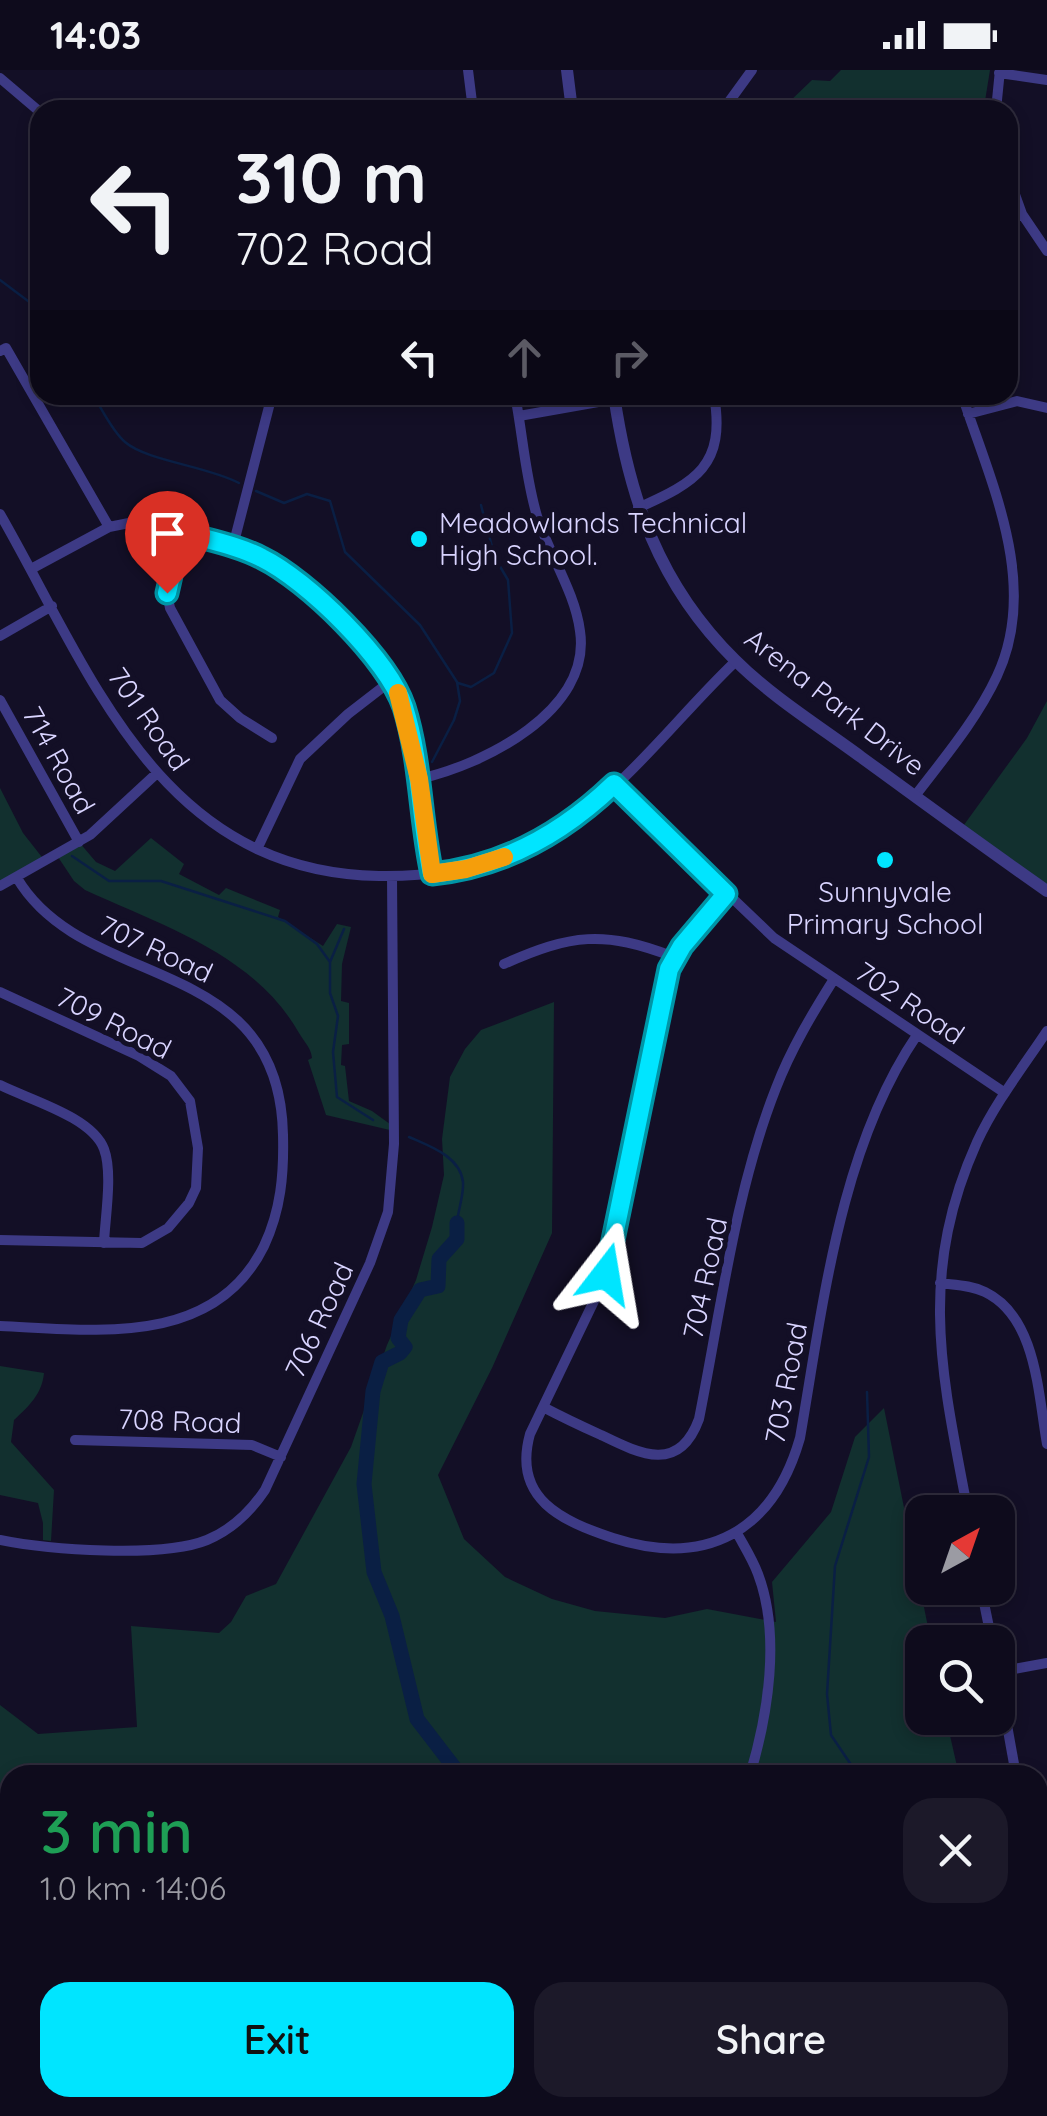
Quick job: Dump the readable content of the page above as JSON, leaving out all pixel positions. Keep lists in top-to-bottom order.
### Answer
{
  "streets": {
    "street": [
      "Arena Park Drive",
      "701 Road",
      "714 Road",
      "707 Road",
      "702 Road",
      "709 Road",
      "704 Road",
      "706 Road",
      "703 Road",
      "708 Road"
    ]
  },
  "crossings": [
    ["Arena Park Drive", "701 Road"],
    ["701 Road", "702 Road"],
    ["701 Road", "706 Road"],
    ["702 Road", "704 Road"],
    ["702 Road", "703 Road"],
    ["704 Road", "703 Road"],
    ["706 Road", "708 Road"]
  ],
  "places": ["Meadowlands Technical High School.", "Sunnyvale Primary School"],
  "north": "top right",
  "page": {
    "status": "14:03",
    "turn": ["310 m", "702 Road"],
    "heading": ["3 min", "1.0 km · 14:06"],
    "buttons": ["Exit", "Share"]
  }
}
